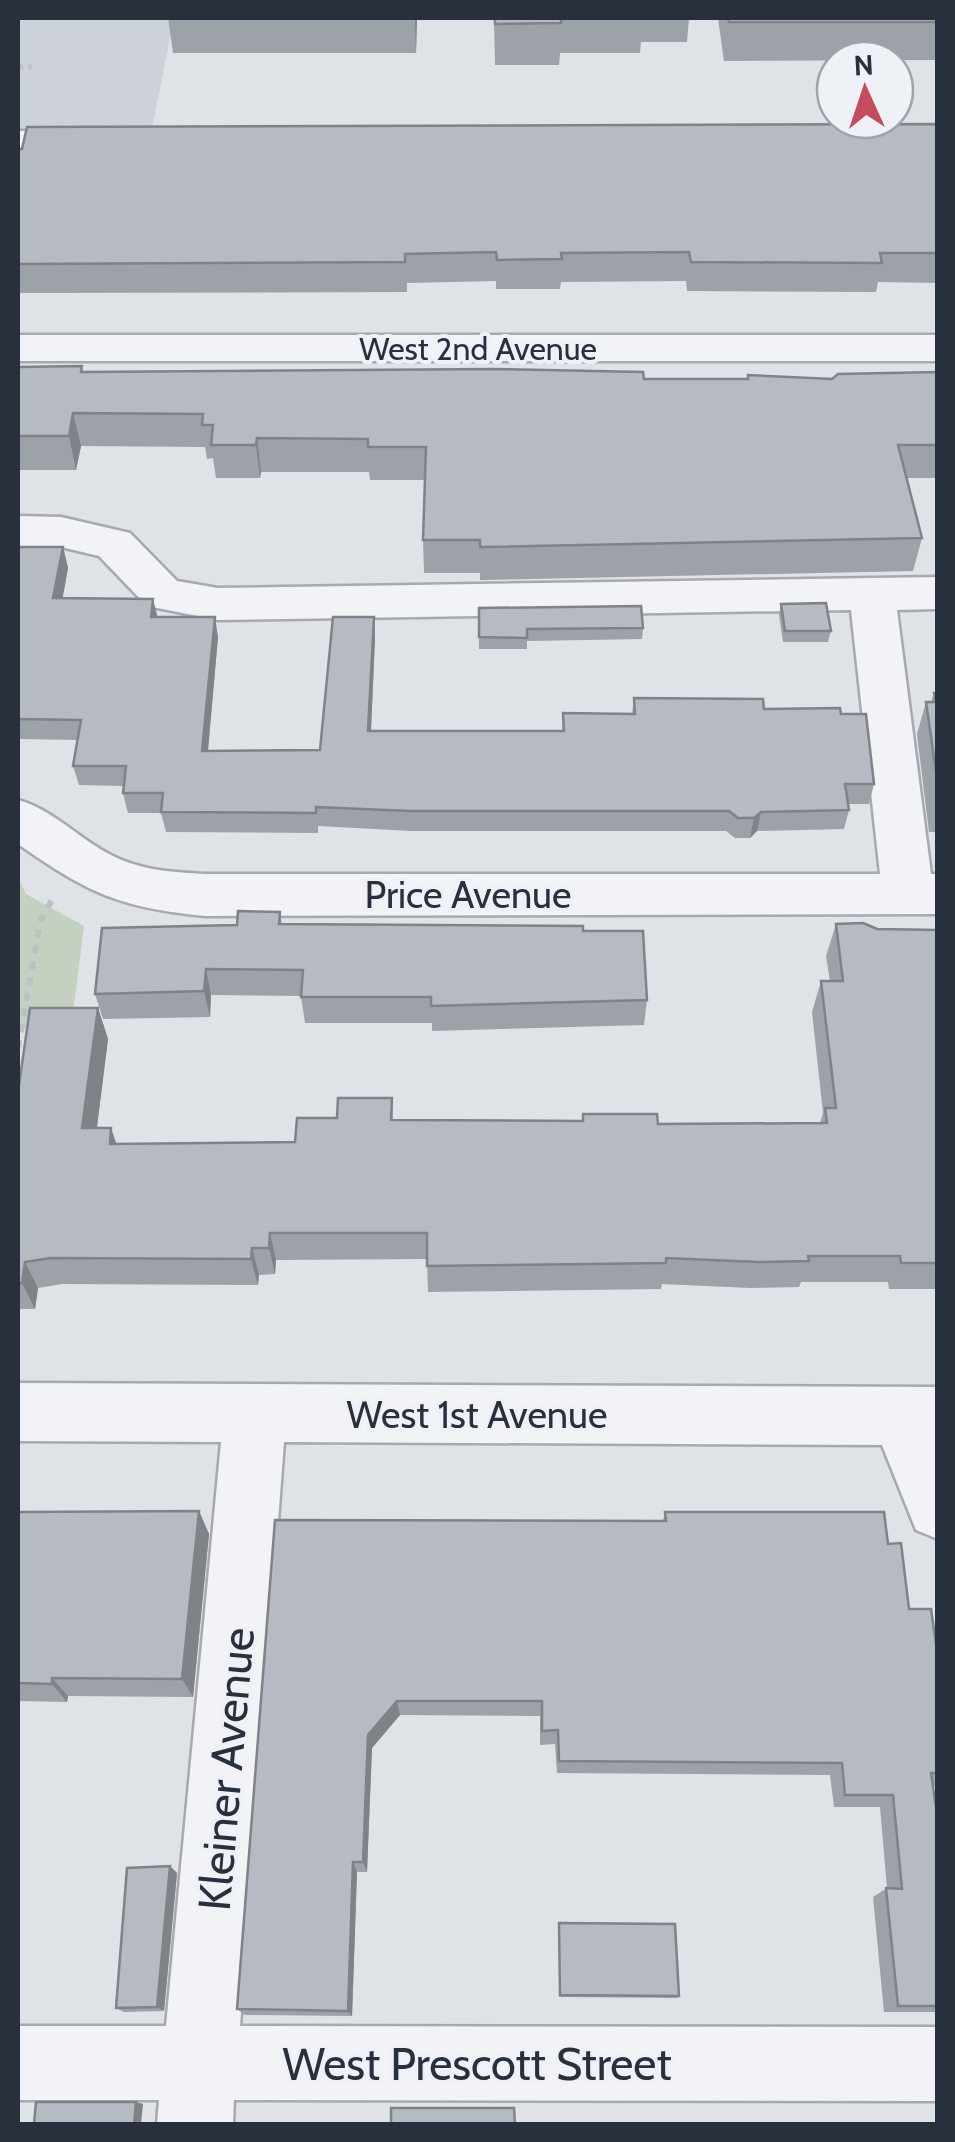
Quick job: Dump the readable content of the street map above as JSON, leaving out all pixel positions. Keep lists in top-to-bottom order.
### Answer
{
  "streets": {
    "street": [
      "West 2nd Avenue",
      "Price Avenue",
      "West 1st Avenue",
      "Kleiner Avenue",
      "West Prescott Street"
    ]
  },
  "crossings": [
    ["West 1st Avenue", "Kleiner Avenue"],
    ["Kleiner Avenue", "West Prescott Street"]
  ],
  "north": "top"
}
